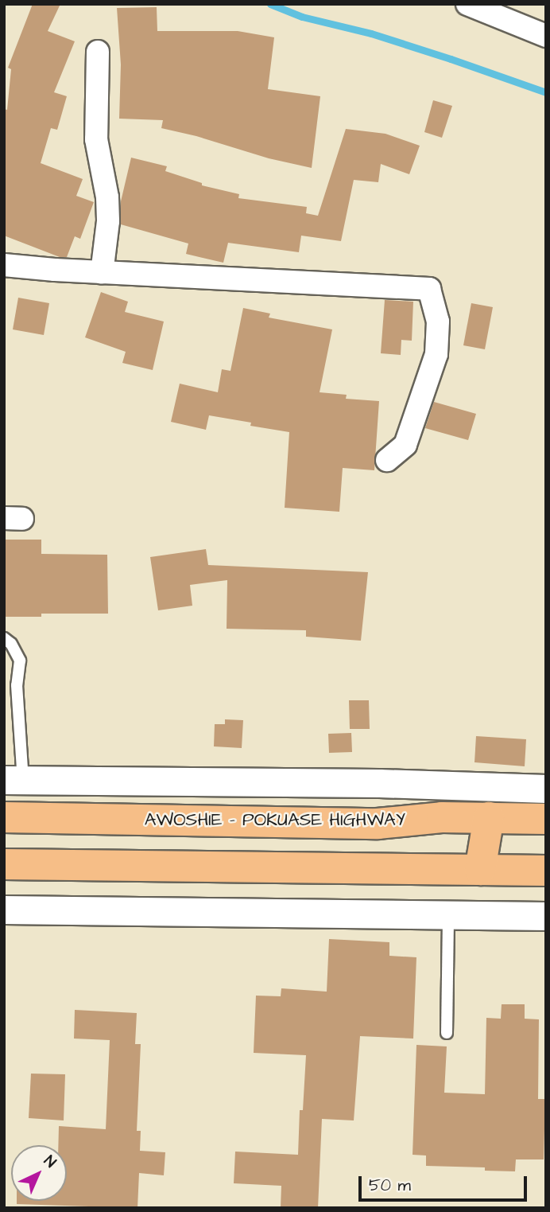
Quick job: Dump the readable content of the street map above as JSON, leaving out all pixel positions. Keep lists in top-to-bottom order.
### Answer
{
  "streets": {
    "main road": ["AWOSHIE - POKUASE HIGHWAY"]
  },
  "scale_bar": "50 m",
  "north": "top right"
}
